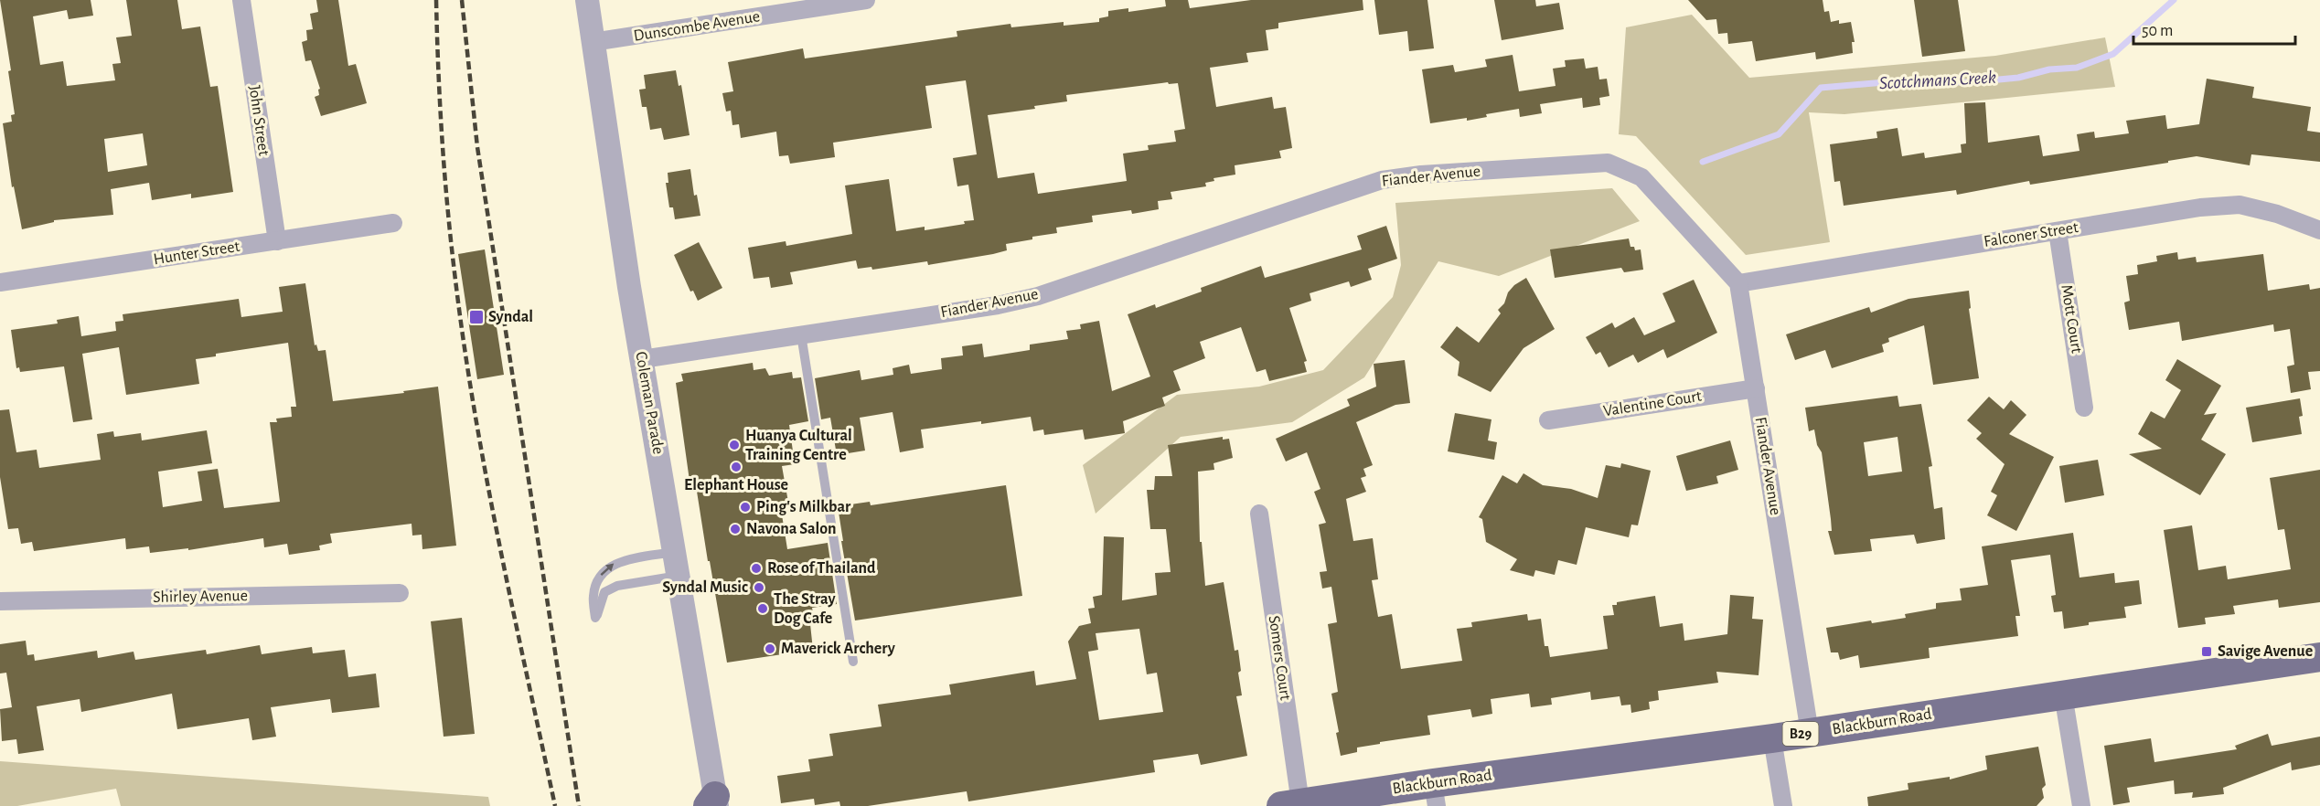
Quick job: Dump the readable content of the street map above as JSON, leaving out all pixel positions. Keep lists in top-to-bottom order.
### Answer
{
  "streets": {
    "main road": ["Blackburn Road", "B29"],
    "street": [
      "Dunscombe Avenue",
      "John Street",
      "Fiander Avenue",
      "Falconer Street",
      "Hunter Street",
      "Mott Court",
      "Coleman Parade",
      "Valentine Court",
      "Shirley Avenue",
      "Somers Court"
    ]
  },
  "crossings": [
    ["Dunscombe Avenue", "Coleman Parade"],
    ["John Street", "Hunter Street"],
    ["Fiander Avenue", "Falconer Street"],
    ["Fiander Avenue", "Coleman Parade"],
    ["Fiander Avenue", "Valentine Court"],
    ["Fiander Avenue", "Blackburn Road"],
    ["Falconer Street", "Mott Court"],
    ["Somers Court", "Blackburn Road"]
  ],
  "water": ["Scotchmans Creek"],
  "places": {
    "transit": ["Syndal", "Savige Avenue"],
    "other": [
      "Huanya Cultural Training Centre",
      "Elephant House",
      "Ping's Milkbar",
      "Navona Salon",
      "Rose of Thailand",
      "Syndal Music",
      "The Stray Dog Cafe",
      "Maverick Archery"
    ]
  },
  "scale_bar": "50 m"
}
